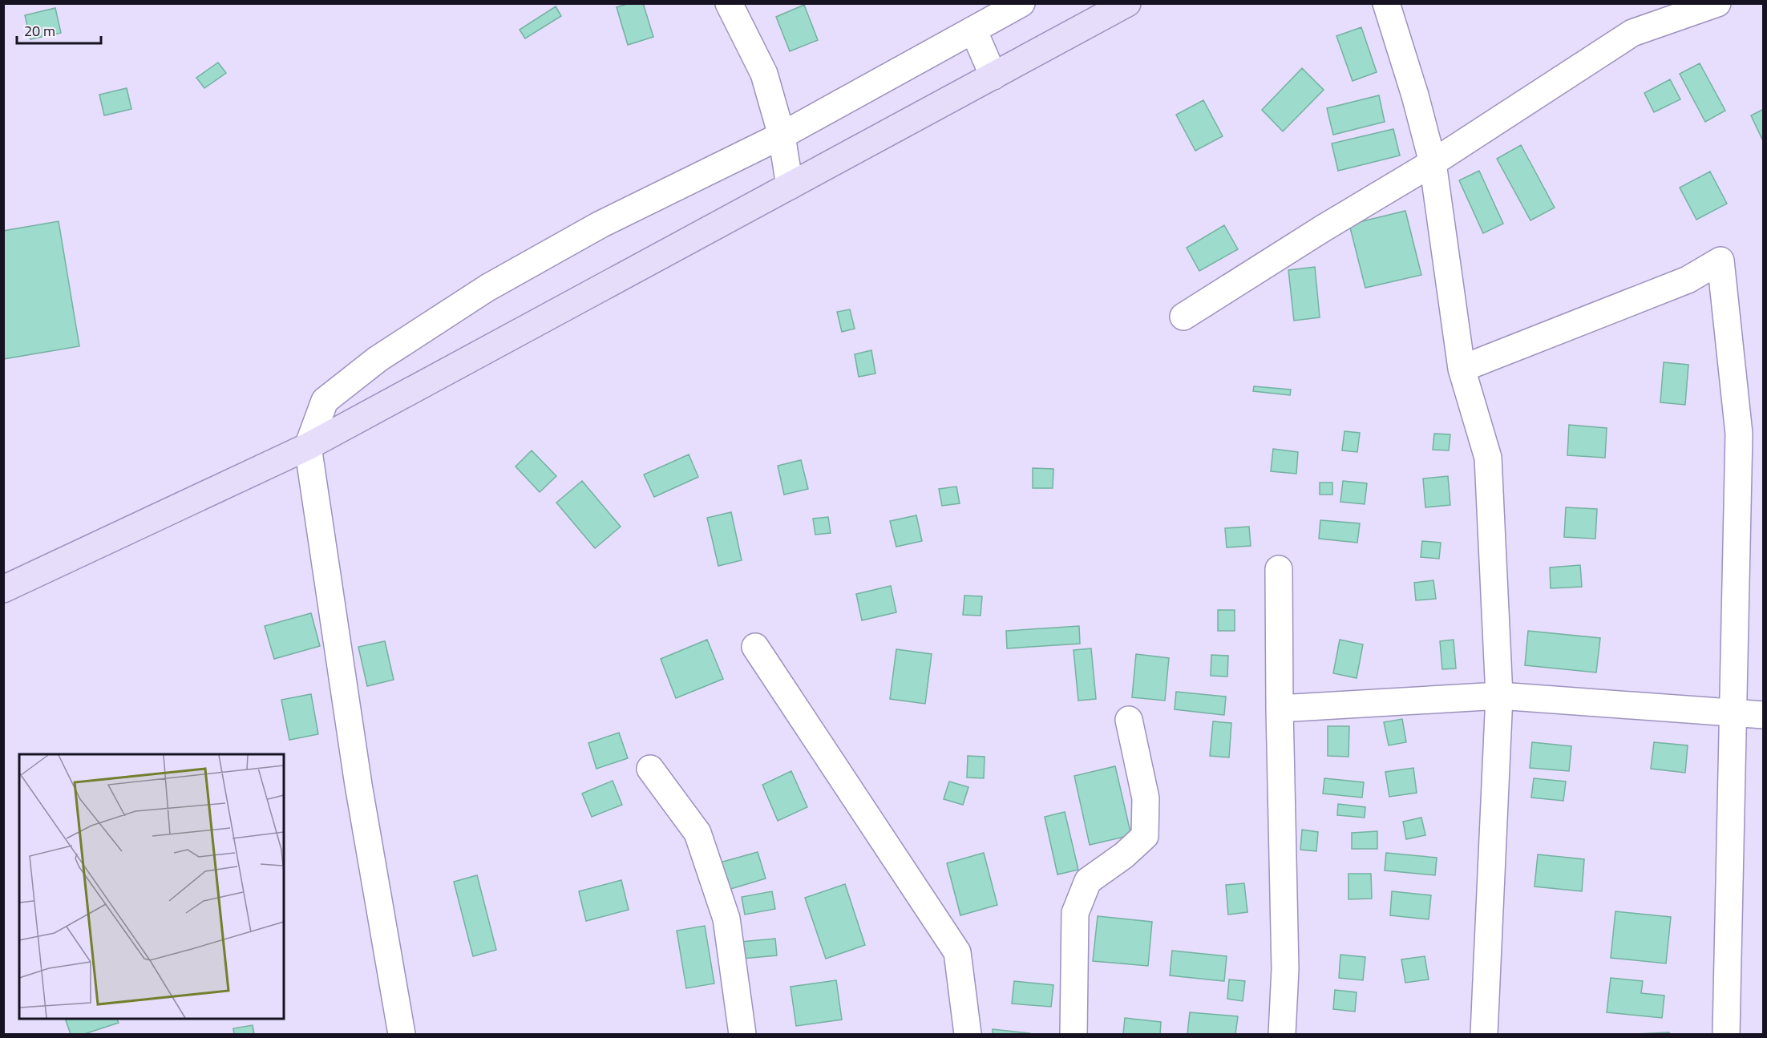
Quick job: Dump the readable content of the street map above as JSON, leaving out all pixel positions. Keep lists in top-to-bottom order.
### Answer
{
  "scale_bar": "20 m"
}
